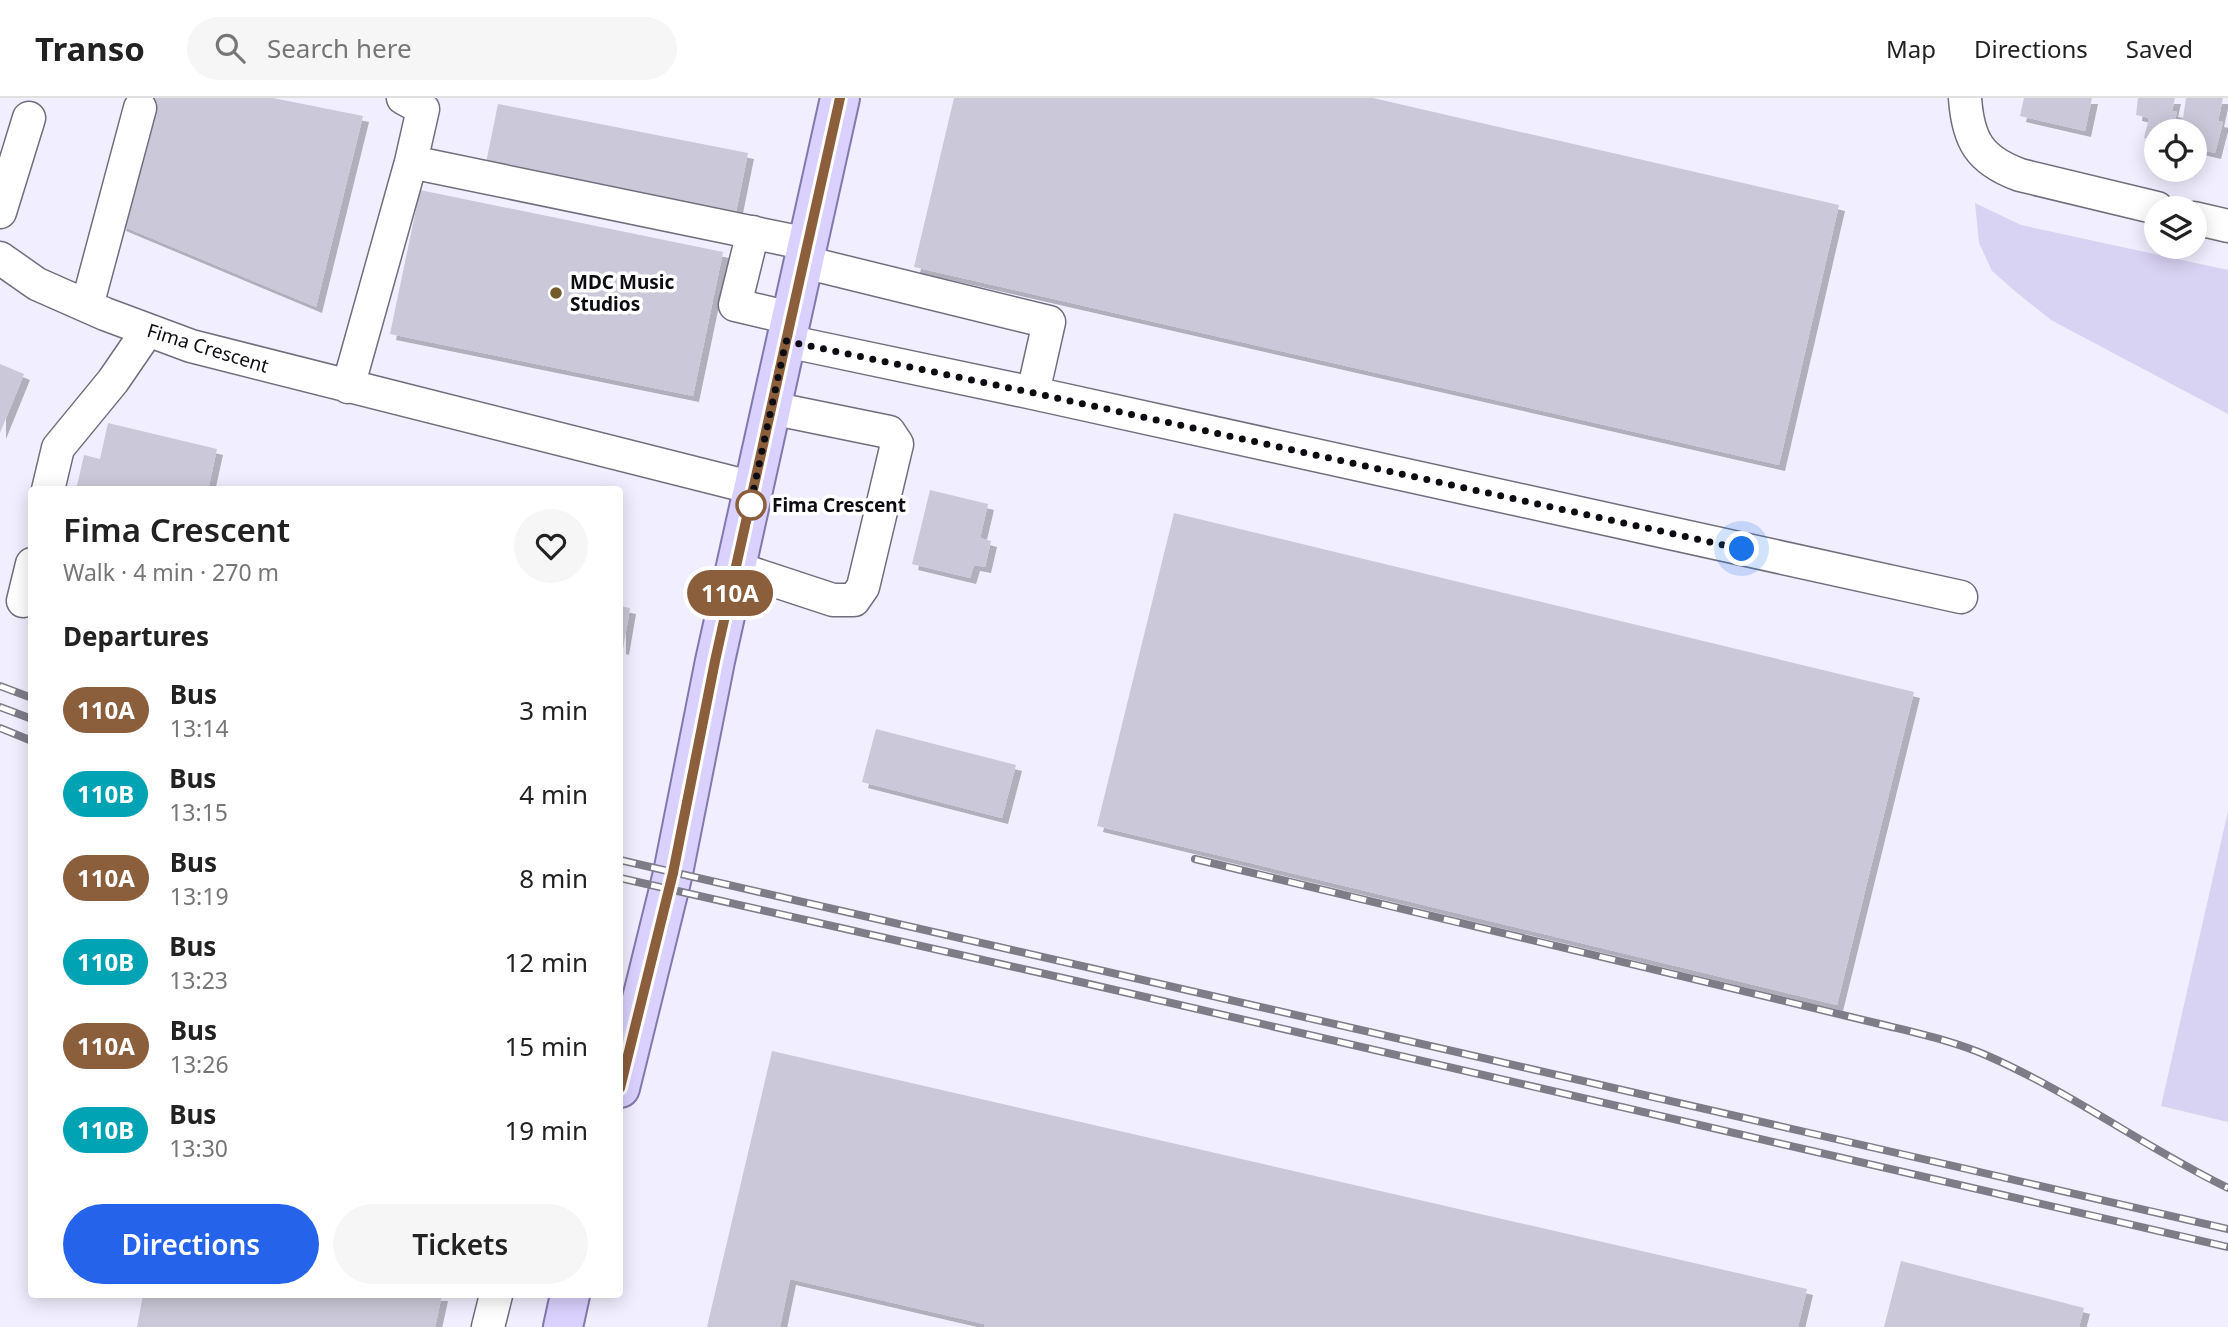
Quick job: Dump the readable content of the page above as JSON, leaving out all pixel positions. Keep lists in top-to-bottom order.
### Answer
{
  "streets": {
    "street": ["Fima Crescent"]
  },
  "places": ["MDC Music Studios", "Fima Crescent"],
  "lines": ["bus line 110A"],
  "page": {
    "header": "Transo",
    "search": "Search here",
    "nav": ["Map", "Directions", "Saved"],
    "on_map": "110A",
    "heading": [
      ["Fima Crescent", "Walk · 4 min · 270 m"],
      "Departures"
    ],
    "list": [
      {
        "mark": "110A",
        "name": "Bus",
        "note": "13:14",
        "value": "3 min"
      },
      {
        "mark": "110B",
        "name": "Bus",
        "note": "13:15",
        "value": "4 min"
      },
      {
        "mark": "110A",
        "name": "Bus",
        "note": "13:19",
        "value": "8 min"
      },
      {
        "mark": "110B",
        "name": "Bus",
        "note": "13:23",
        "value": "12 min"
      },
      {
        "mark": "110A",
        "name": "Bus",
        "note": "13:26",
        "value": "15 min"
      },
      {
        "mark": "110B",
        "name": "Bus",
        "note": "13:30",
        "value": "19 min"
      }
    ],
    "buttons": ["Directions", "Tickets"]
  }
}
